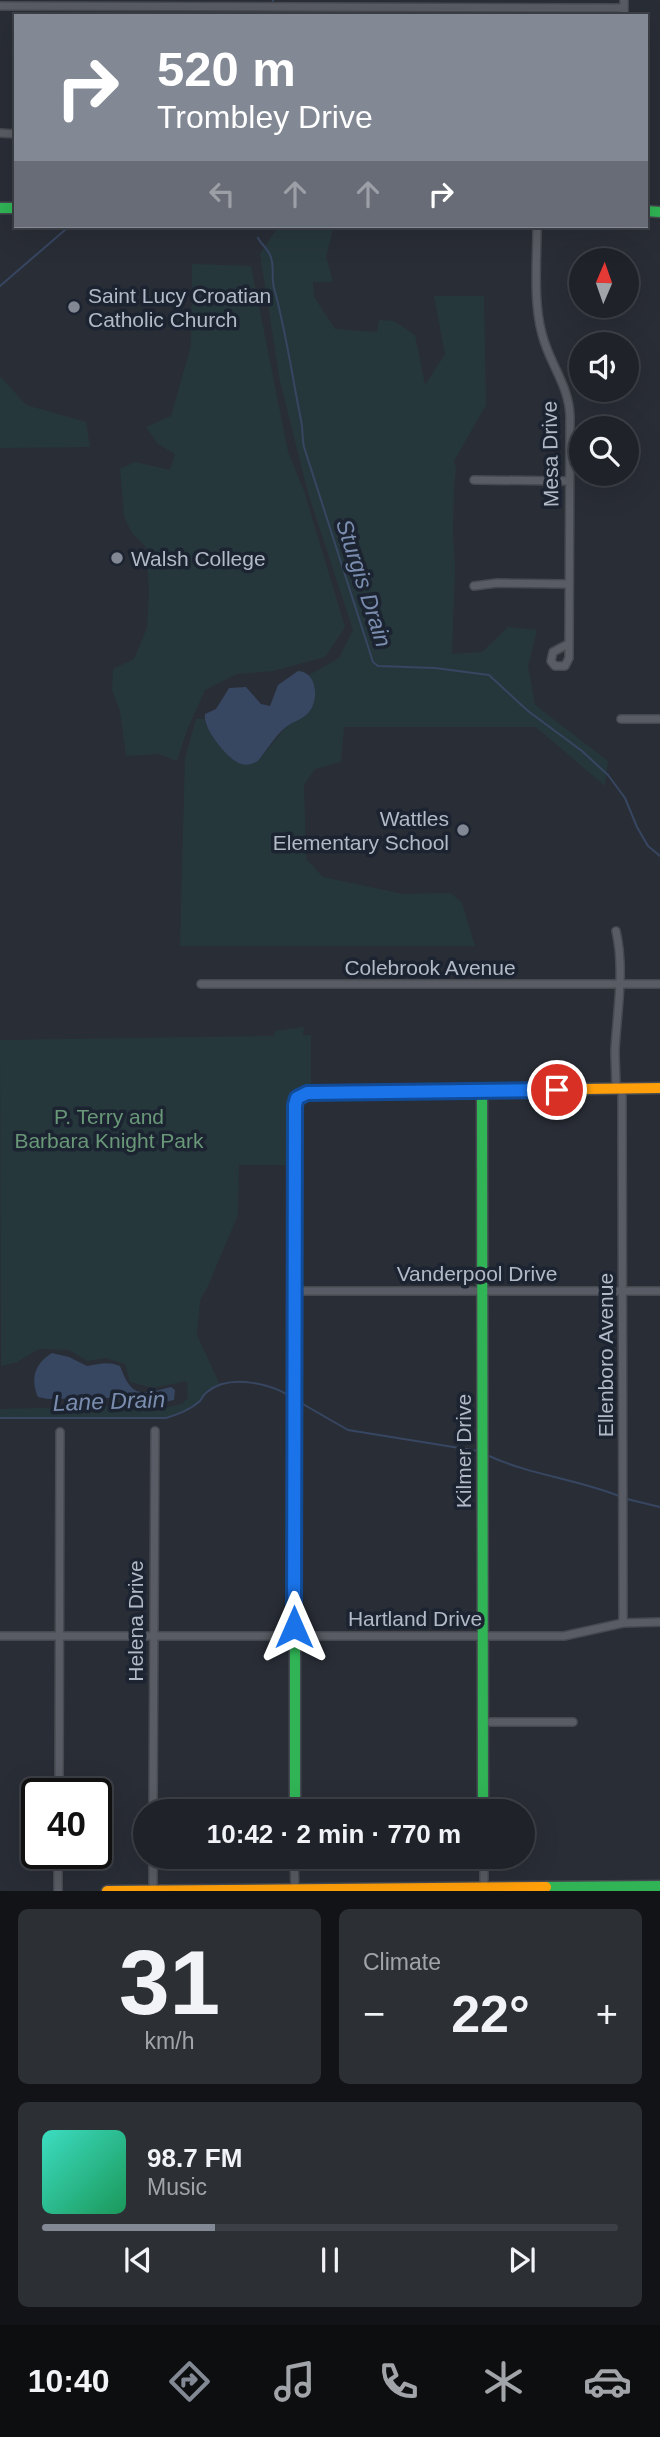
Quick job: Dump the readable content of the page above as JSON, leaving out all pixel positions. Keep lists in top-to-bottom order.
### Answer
{
  "streets": {
    "street": [
      "Mesa Drive",
      "Colebrook Avenue",
      "Vanderpool Drive",
      "Ellenboro Avenue",
      "Kilmer Drive",
      "Hartland Drive",
      "Helena Drive"
    ]
  },
  "crossings": [
    ["Colebrook Avenue", "Ellenboro Avenue"],
    ["Vanderpool Drive", "Ellenboro Avenue"],
    ["Vanderpool Drive", "Kilmer Drive"],
    ["Ellenboro Avenue", "Hartland Drive"],
    ["Kilmer Drive", "Hartland Drive"],
    ["Hartland Drive", "Helena Drive"]
  ],
  "water": ["Sturgis Drain", "Lane Drain"],
  "parks": ["P. Terry and Barbara Knight Park"],
  "places": ["Saint Lucy Croatian Catholic Church", "Walsh College", "Wattles Elementary School"],
  "north": "top",
  "page": {
    "turn": ["520 m", "Trombley Drive"],
    "limit": "40",
    "trip": "10:42 · 2 min · 770 m",
    "tile": [
      ["31", "km/h"],
      "Climate"
    ],
    "heat": ["−", "22°", "+"],
    "song": ["98.7 FM", "Music"],
    "tabs": "10:40"
  }
}
